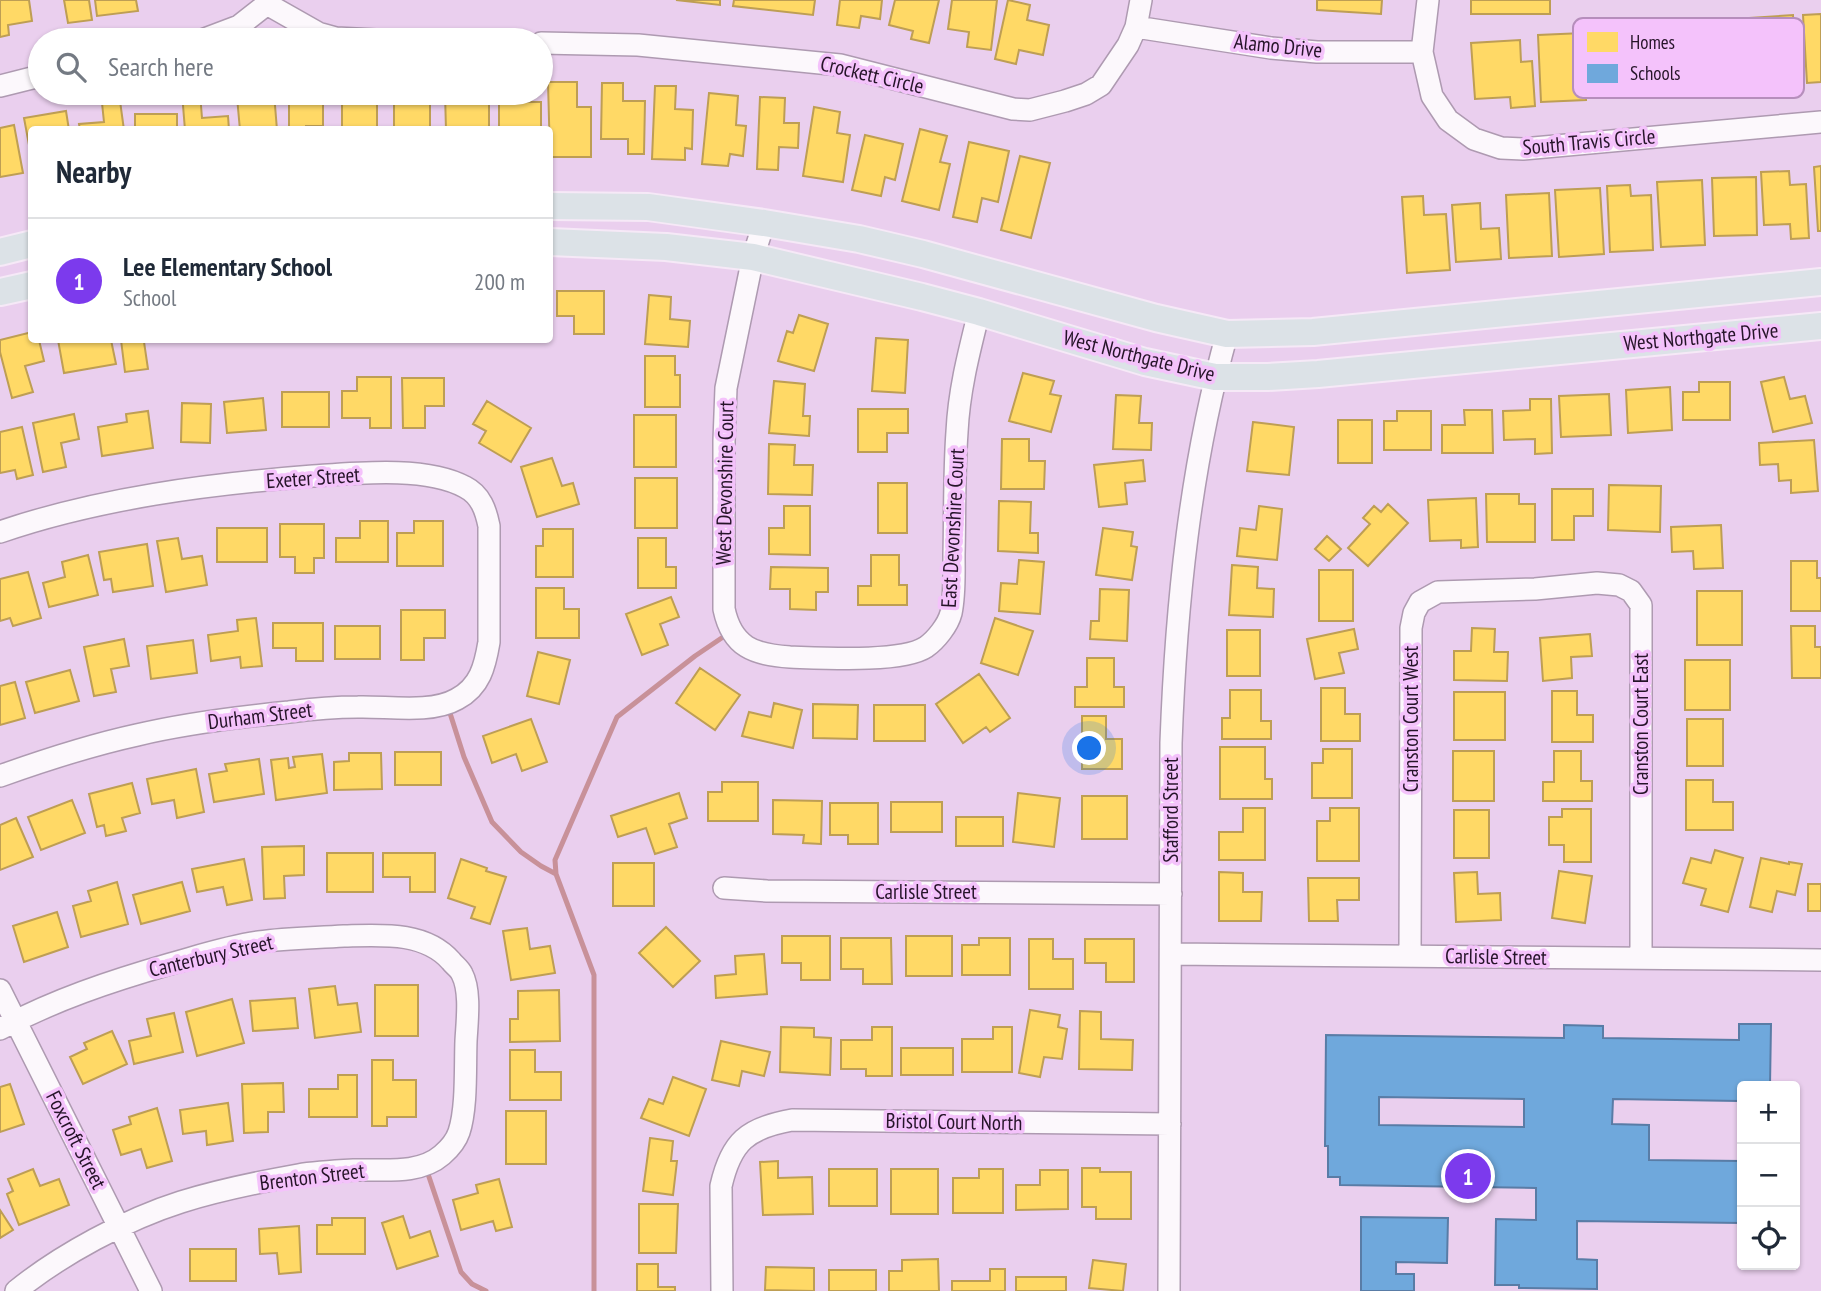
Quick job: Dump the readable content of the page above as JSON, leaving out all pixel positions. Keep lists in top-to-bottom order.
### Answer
{
  "streets": {
    "main road": ["West Northgate Drive"],
    "street": [
      "Alamo Drive",
      "Crockett Circle",
      "South Travis Circle",
      "Exeter Street",
      "West Devonshire Court",
      "East Devonshire Court",
      "Durham Street",
      "Cranston Court West",
      "Cranston Court East",
      "Stafford Street",
      "Carlisle Street",
      "Canterbury Street",
      "Bristol Court North",
      "Foxcroft Street",
      "Brenton Street"
    ]
  },
  "crossings": [
    ["Alamo Drive", "Crockett Circle"],
    ["Alamo Drive", "South Travis Circle"],
    ["West Northgate Drive", "West Devonshire Court"],
    ["West Northgate Drive", "East Devonshire Court"],
    ["West Northgate Drive", "Stafford Street"],
    ["Exeter Street", "Durham Street"],
    ["West Devonshire Court", "East Devonshire Court"],
    ["Cranston Court West", "Cranston Court East"],
    ["Cranston Court West", "Carlisle Street"],
    ["Cranston Court East", "Carlisle Street"],
    ["Stafford Street", "Carlisle Street"],
    ["Stafford Street", "Bristol Court North"],
    ["Canterbury Street", "Foxcroft Street"],
    ["Canterbury Street", "Brenton Street"],
    ["Foxcroft Street", "Brenton Street"]
  ],
  "legend": ["Homes", "Schools"],
  "page": {
    "search": "Search here",
    "heading": "Nearby",
    "list": [
      {
        "mark": "1",
        "name": "Lee Elementary School",
        "note": "School",
        "value": "200 m"
      }
    ],
    "map_buttons": ["+", "−"],
    "pins": "1"
  }
}
